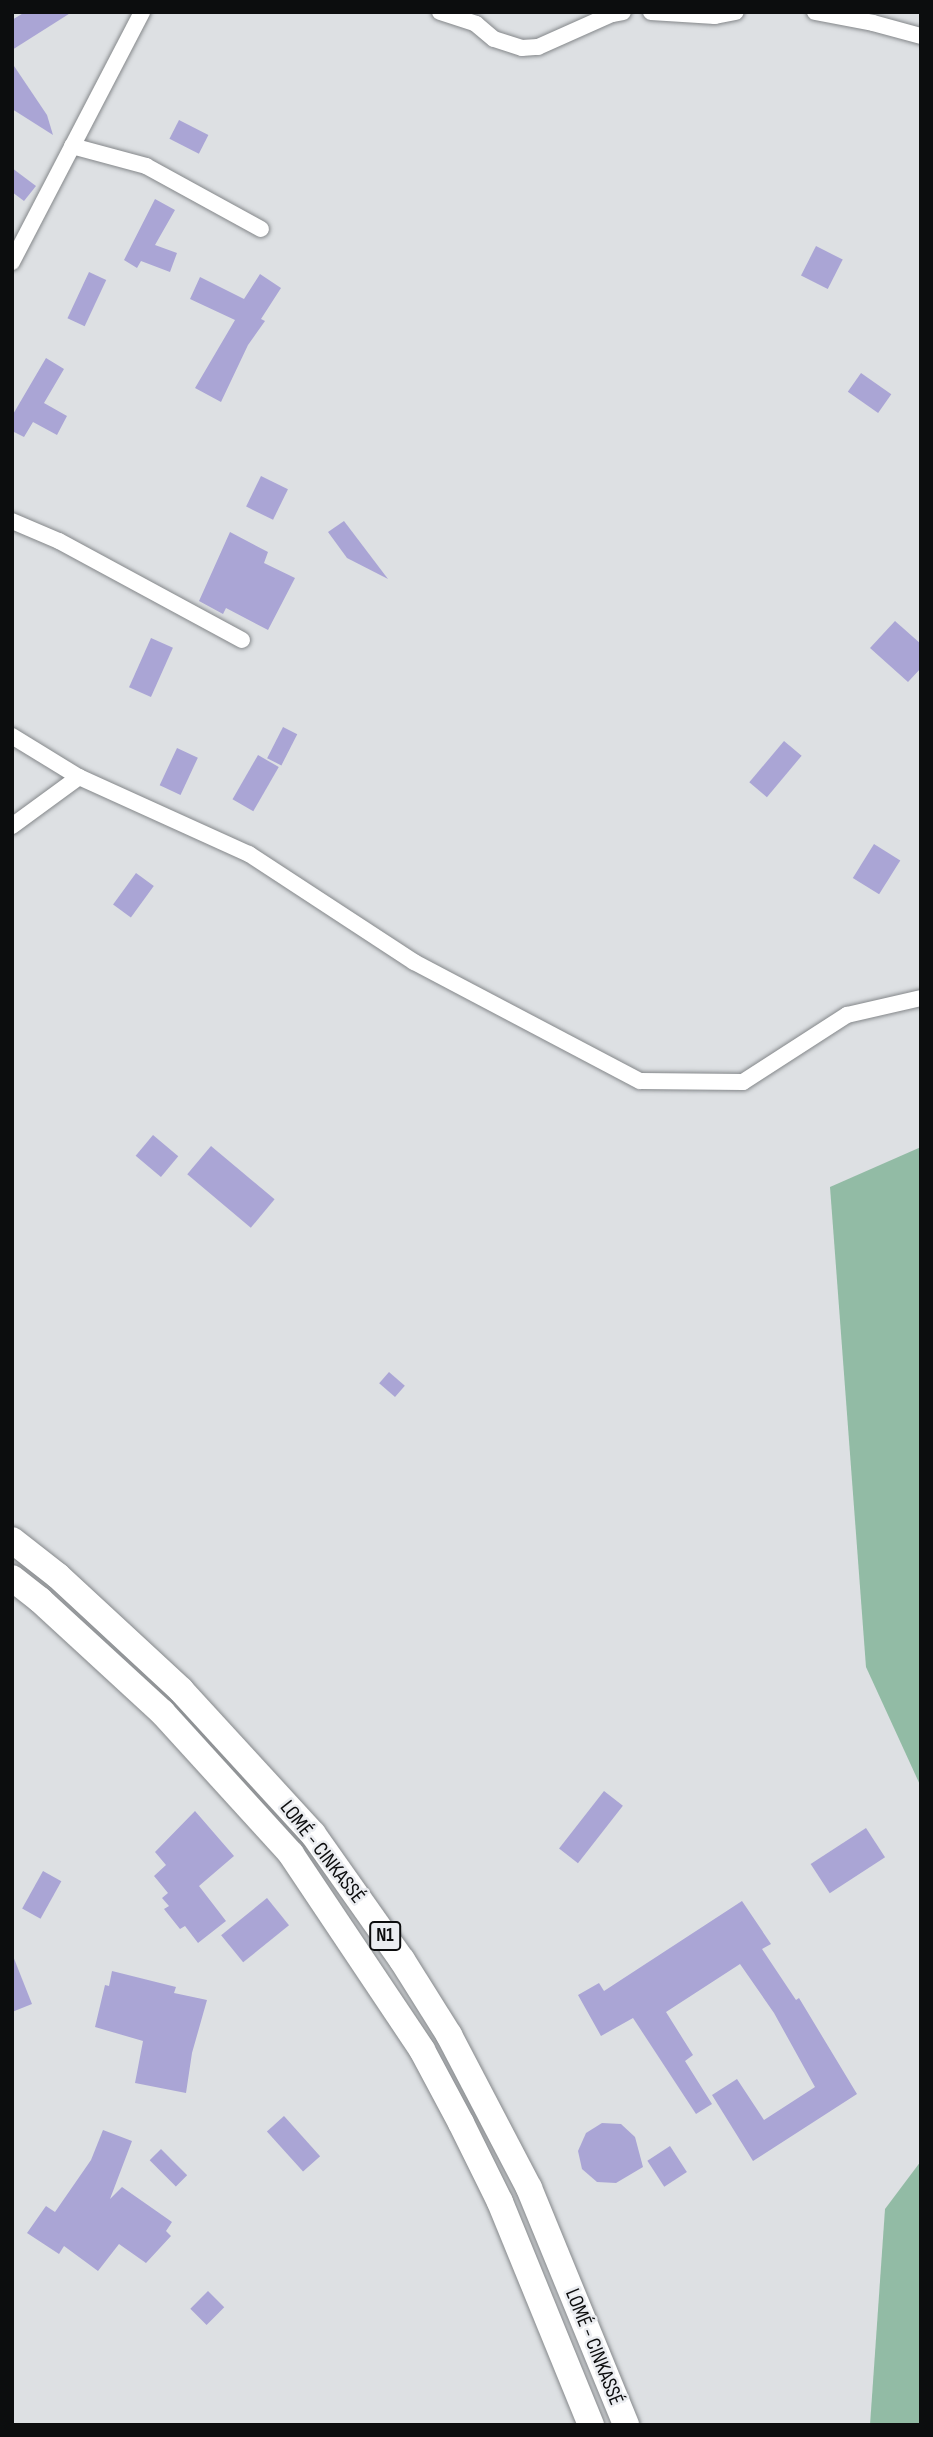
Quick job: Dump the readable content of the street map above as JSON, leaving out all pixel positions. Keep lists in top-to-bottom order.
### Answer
{
  "streets": {
    "highway": ["LOMÉ - CINKASSÉ", "N1"]
  }
}
